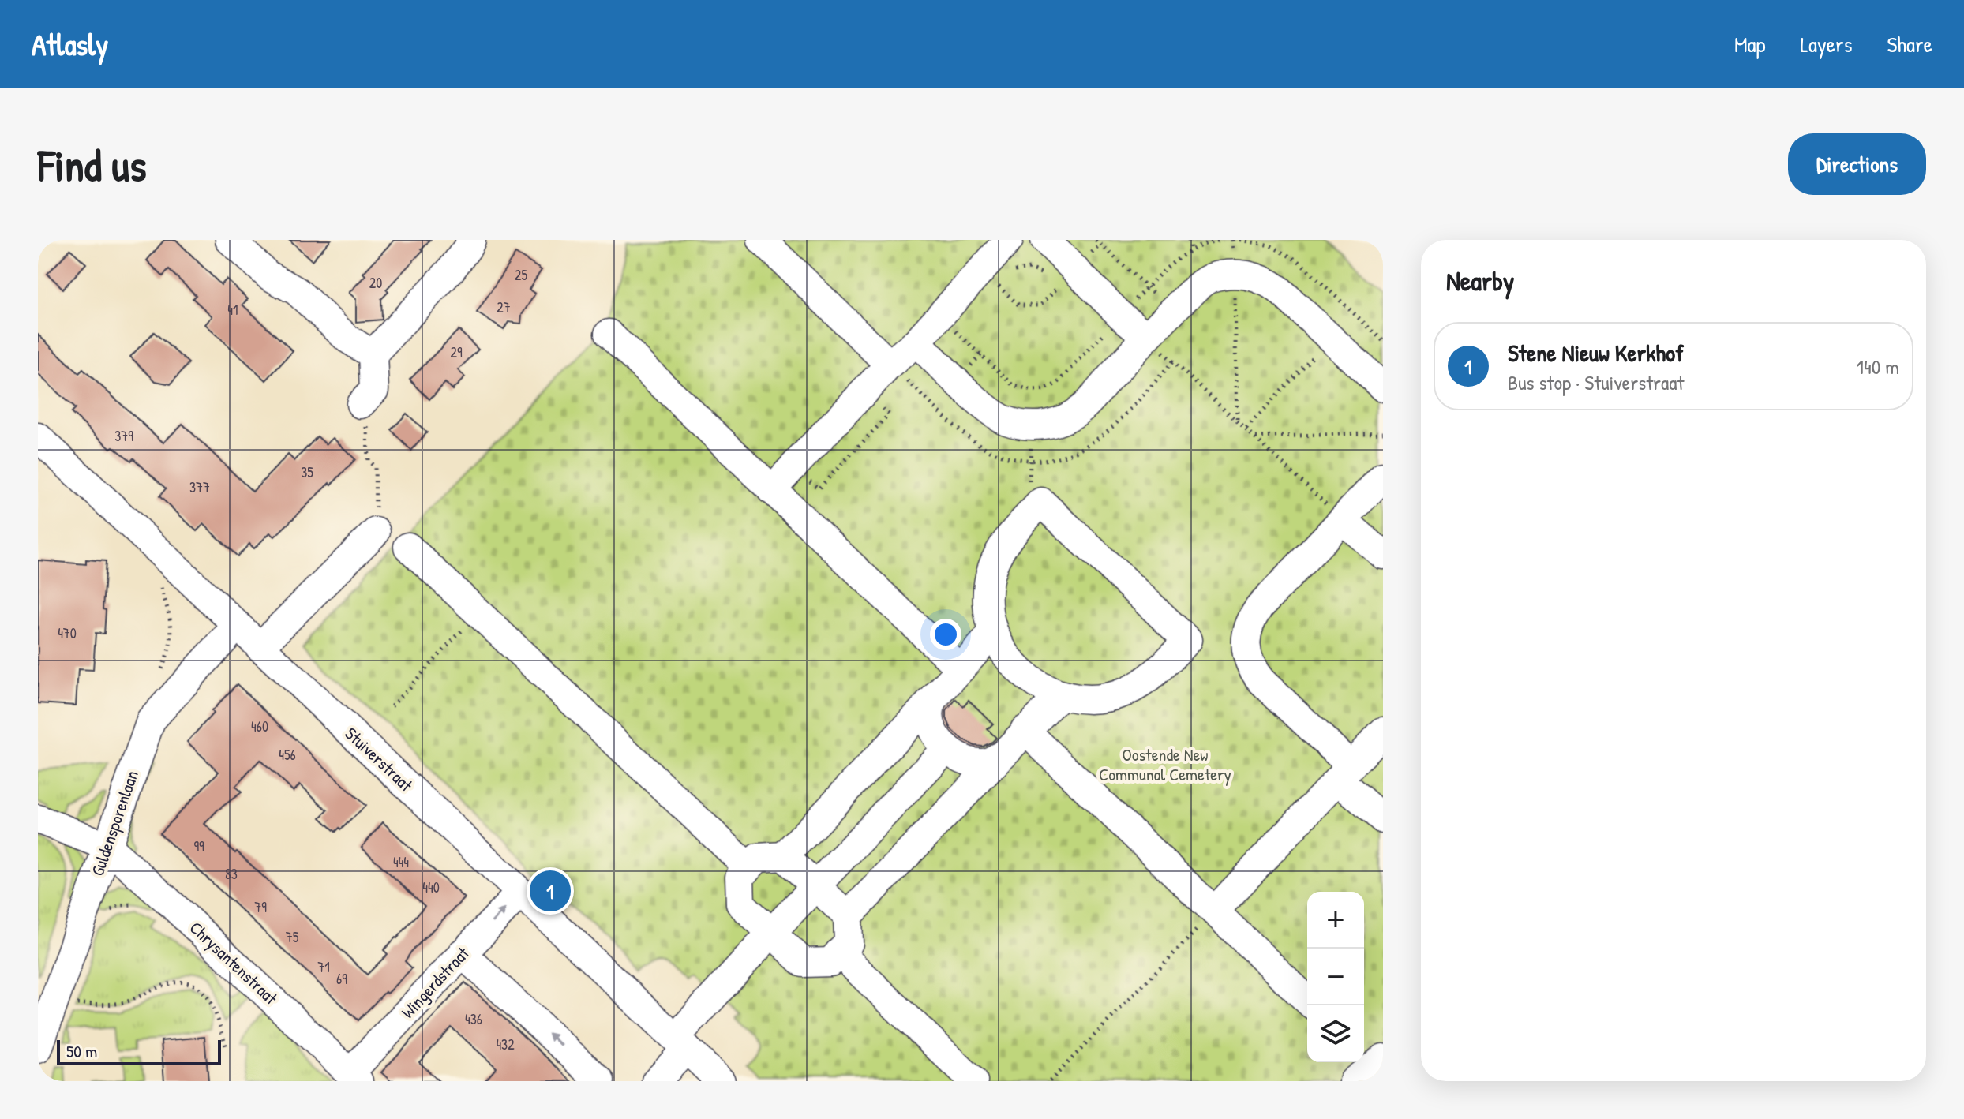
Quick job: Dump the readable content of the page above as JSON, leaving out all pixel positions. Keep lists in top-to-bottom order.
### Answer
{
  "streets": {
    "street": [
      "Stuiverstraat",
      "Guldensporenlaan",
      "Chrysantenstraat",
      "Wingerdstraat"
    ]
  },
  "crossings": [
    ["Stuiverstraat", "Guldensporenlaan"],
    ["Stuiverstraat", "Wingerdstraat"],
    ["Guldensporenlaan", "Chrysantenstraat"],
    ["Chrysantenstraat", "Wingerdstraat"]
  ],
  "parks": ["Oostende New Communal Cemetery"],
  "house_numbers": [
    "25",
    "20",
    "27",
    "41",
    "29",
    "379",
    "35",
    "377",
    "470",
    "460",
    "456",
    "99",
    "444",
    "83",
    "440",
    "79",
    "75",
    "71",
    "69",
    "436",
    "432"
  ],
  "scale_bar": "50 m",
  "page": {
    "header": "Atlasly",
    "nav": ["Map", "Layers", "Share"],
    "buttons": "Directions",
    "title": "Find us",
    "heading": "Nearby",
    "list": [
      {
        "mark": "1",
        "name": "Stene Nieuw Kerkhof",
        "note": "Bus stop · Stuiverstraat",
        "value": "140 m"
      }
    ],
    "pins": "1",
    "map_buttons": ["+", "−"],
    "scale": "50 m"
  }
}
